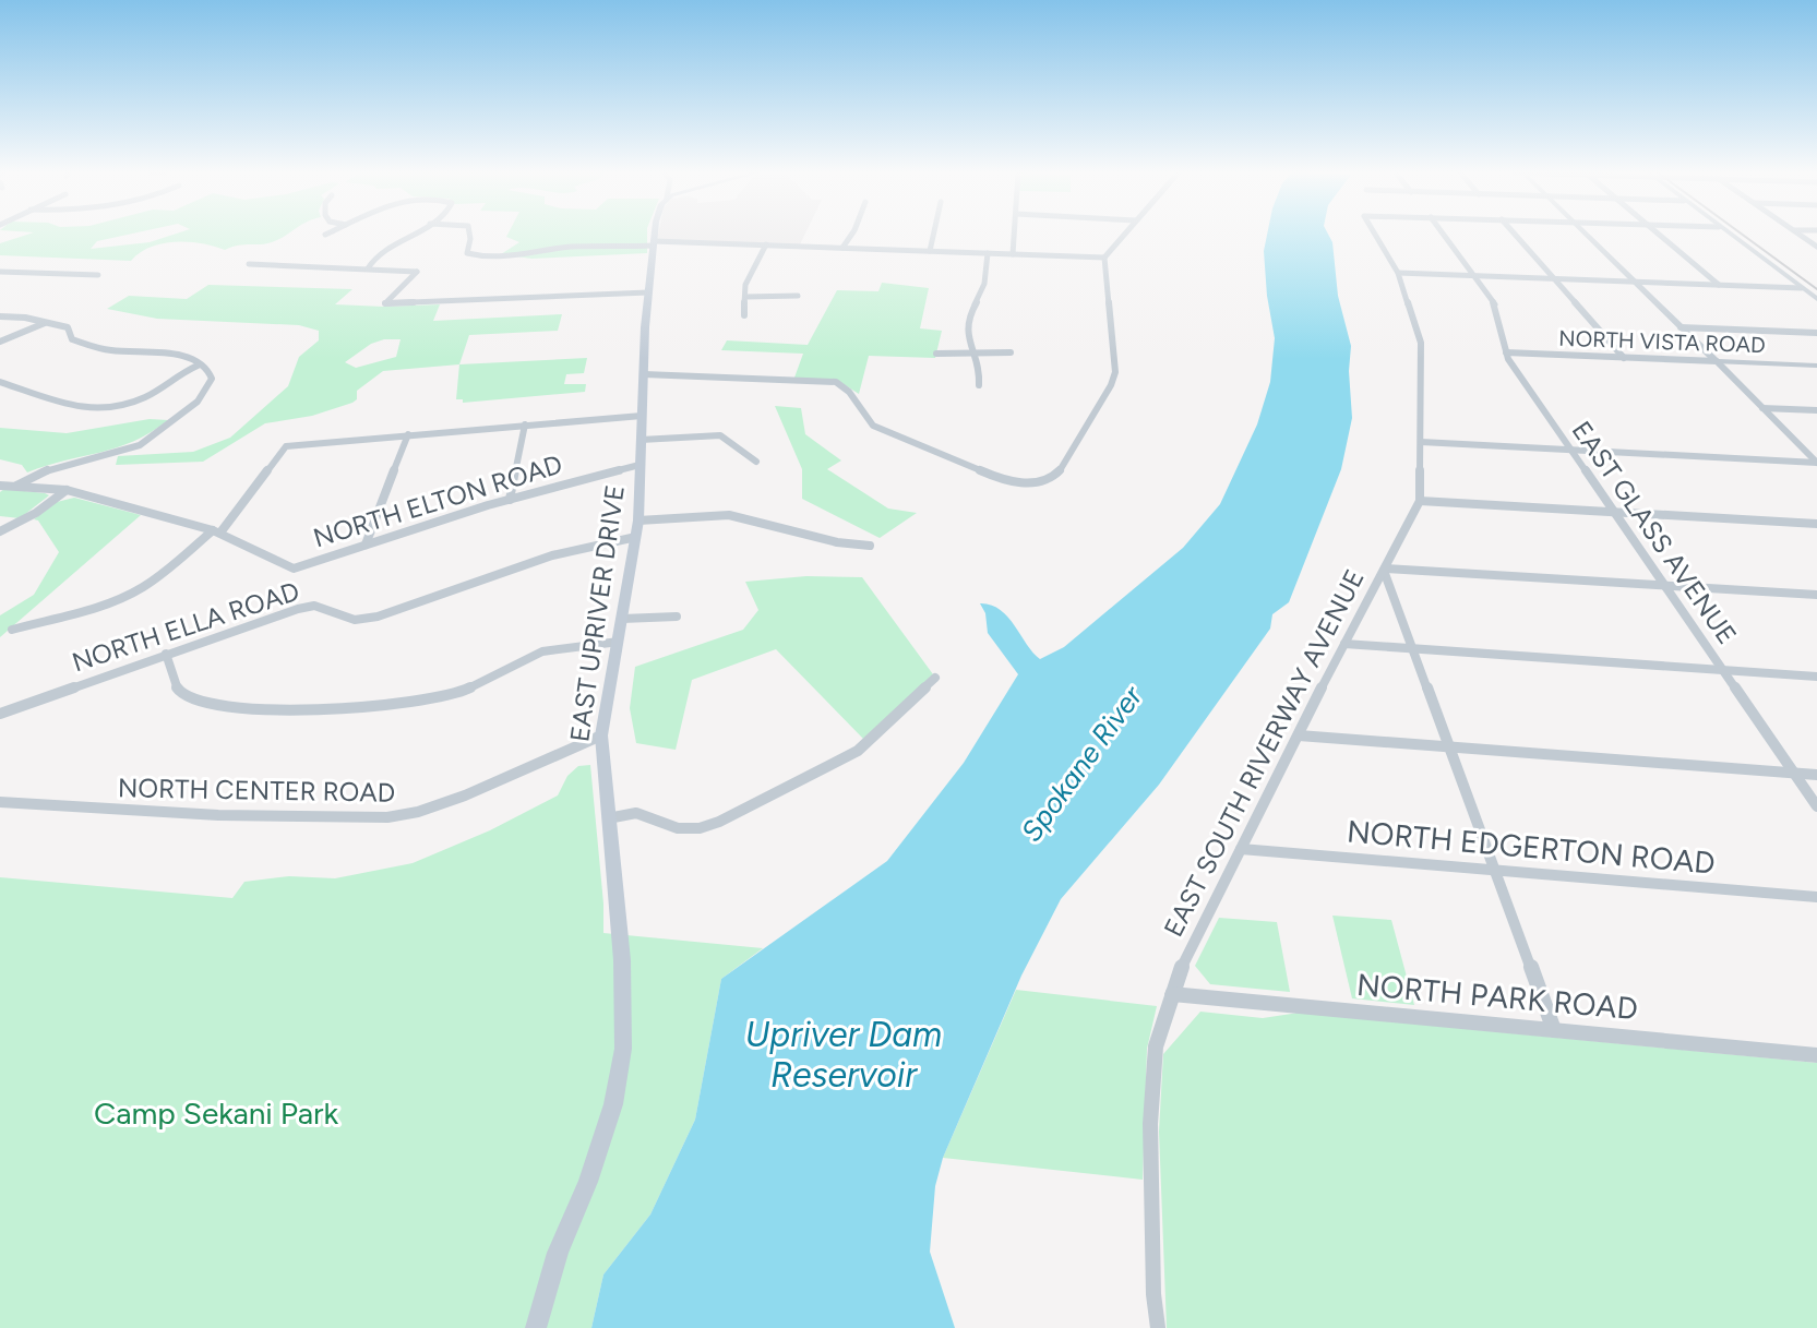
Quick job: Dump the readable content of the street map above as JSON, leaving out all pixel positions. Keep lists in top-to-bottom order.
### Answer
{
  "streets": {
    "main road": ["EAST UPRIVER DRIVE"],
    "street": [
      "NORTH VISTA ROAD",
      "NORTH ELTON ROAD",
      "EAST GLASS AVENUE",
      "NORTH ELLA ROAD",
      "EAST SOUTH RIVERWAY AVENUE",
      "NORTH CENTER ROAD",
      "NORTH EDGERTON ROAD",
      "NORTH PARK ROAD"
    ]
  },
  "crossings": [
    ["NORTH VISTA ROAD", "EAST GLASS AVENUE"],
    ["NORTH ELTON ROAD", "EAST UPRIVER DRIVE"],
    ["EAST UPRIVER DRIVE", "NORTH ELLA ROAD"],
    ["EAST UPRIVER DRIVE", "NORTH CENTER ROAD"],
    ["EAST SOUTH RIVERWAY AVENUE", "NORTH EDGERTON ROAD"],
    ["EAST SOUTH RIVERWAY AVENUE", "NORTH PARK ROAD"]
  ],
  "water": ["Spokane River", "Upriver Dam Reservoir"],
  "parks": ["Camp Sekani Park"]
}
